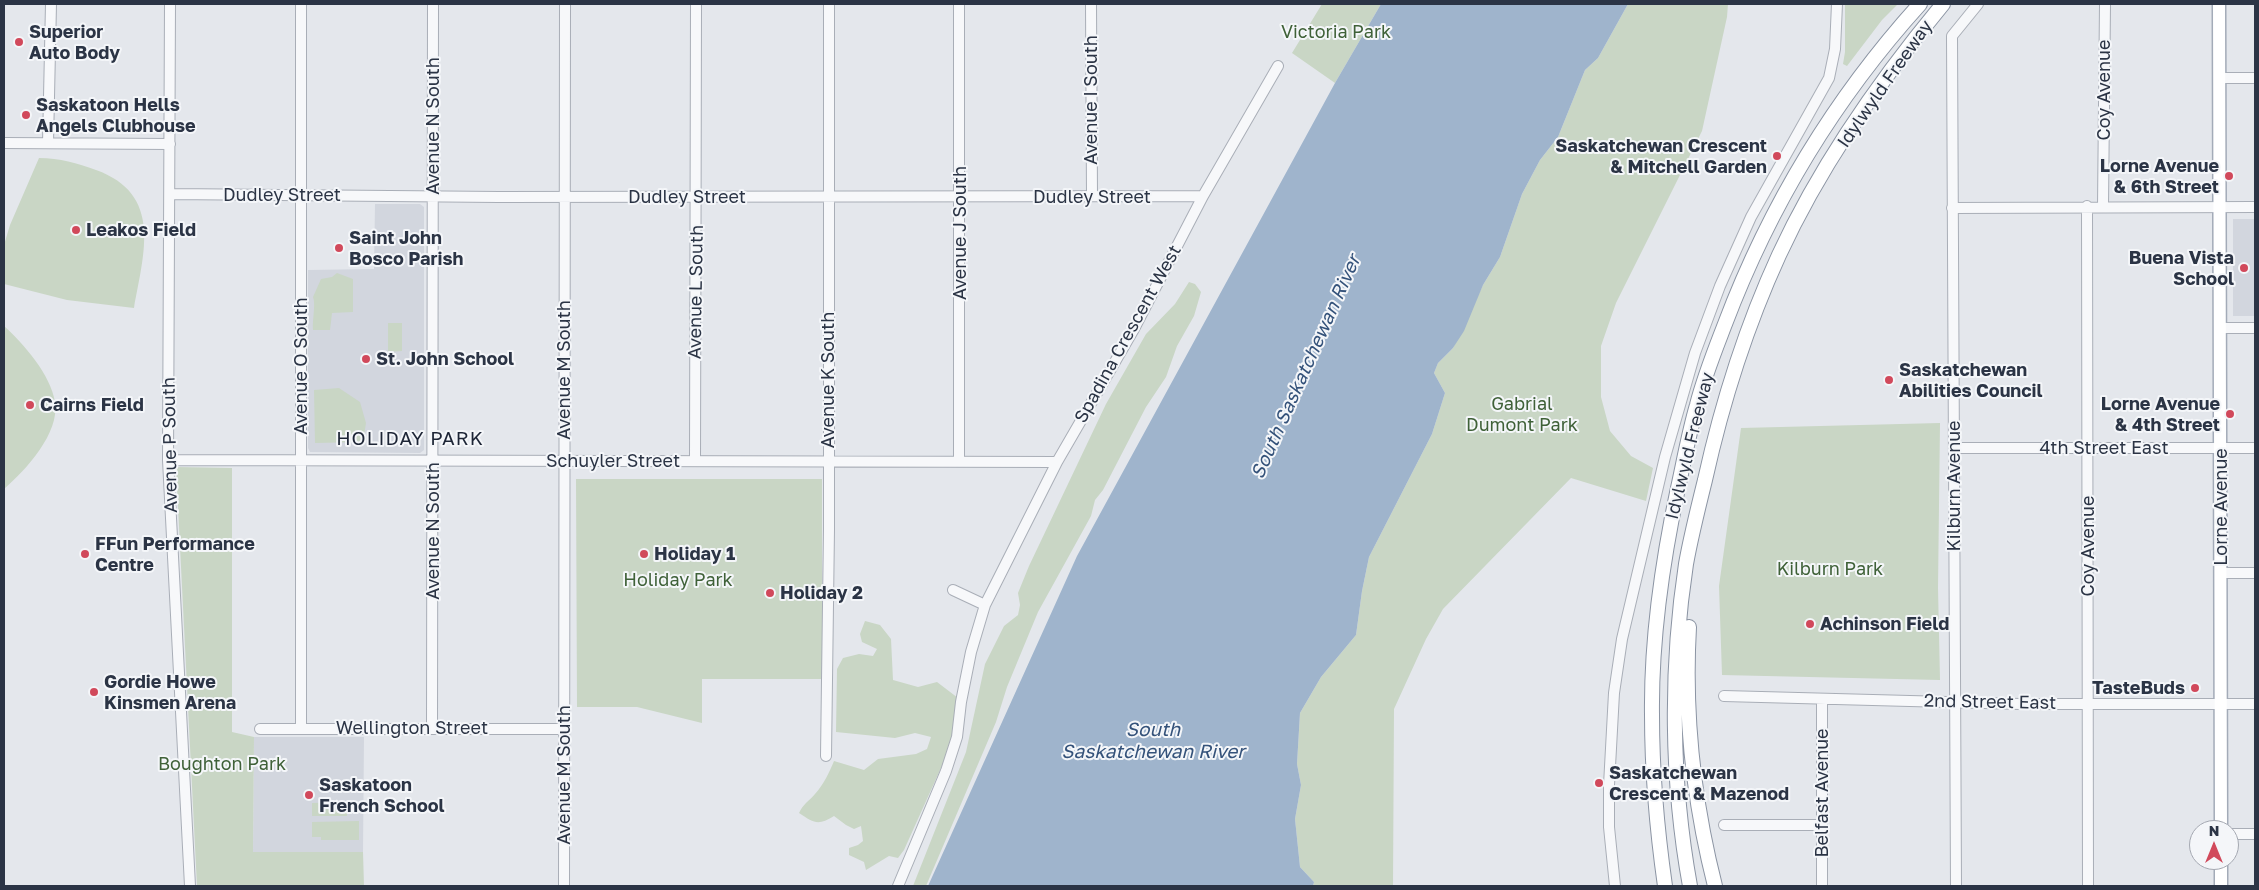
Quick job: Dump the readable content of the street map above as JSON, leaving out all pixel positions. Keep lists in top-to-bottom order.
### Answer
{
  "streets": {
    "highway": ["Idylwyld Freeway"],
    "main road": ["Lorne Avenue"],
    "street": [
      "Coy Avenue",
      "Avenue I South",
      "Avenue N South",
      "Dudley Street",
      "Avenue J South",
      "Avenue L South",
      "Spadina Crescent West",
      "Avenue O South",
      "Avenue M South",
      "Avenue K South",
      "Avenue P South",
      "4th Street East",
      "Schuyler Street",
      "Kilburn Avenue",
      "2nd Street East",
      "Wellington Street",
      "Belfast Avenue"
    ]
  },
  "crossings": [
    ["Coy Avenue", "4th Street East"],
    ["Coy Avenue", "2nd Street East"],
    ["Avenue I South", "Dudley Street"],
    ["Avenue N South", "Dudley Street"],
    ["Avenue N South", "Schuyler Street"],
    ["Avenue N South", "Wellington Street"],
    ["Dudley Street", "Avenue J South"],
    ["Dudley Street", "Avenue L South"],
    ["Dudley Street", "Spadina Crescent West"],
    ["Dudley Street", "Avenue O South"],
    ["Dudley Street", "Avenue M South"],
    ["Dudley Street", "Avenue K South"],
    ["Dudley Street", "Avenue P South"],
    ["Avenue J South", "Schuyler Street"],
    ["Avenue L South", "Schuyler Street"],
    ["Spadina Crescent West", "Schuyler Street"],
    ["Avenue O South", "Schuyler Street"],
    ["Avenue O South", "Wellington Street"],
    ["Avenue M South", "Schuyler Street"],
    ["Avenue M South", "Wellington Street"],
    ["Avenue K South", "Schuyler Street"],
    ["Avenue P South", "Schuyler Street"],
    ["4th Street East", "Kilburn Avenue"],
    ["4th Street East", "Lorne Avenue"],
    ["Kilburn Avenue", "2nd Street East"],
    ["Lorne Avenue", "2nd Street East"],
    ["2nd Street East", "Belfast Avenue"]
  ],
  "districts": ["HOLIDAY PARK"],
  "water": ["South Saskatchewan River"],
  "parks": [
    "Victoria Park",
    "Gabrial Dumont Park",
    "Kilburn Park",
    "Holiday Park",
    "Boughton Park"
  ],
  "places": [
    "Superior Auto Body",
    "Saskatoon Hells Angels Clubhouse",
    "Saskatchewan Crescent & Mitchell Garden",
    "Lorne Avenue & 6th Street",
    "Leakos Field",
    "Saint John Bosco Parish",
    "Buena Vista School",
    "St. John School",
    "Saskatchewan Abilities Council",
    "Cairns Field",
    "Lorne Avenue & 4th Street",
    "FFun Performance Centre",
    "Holiday 1",
    "Holiday 2",
    "Achinson Field",
    "TasteBuds",
    "Gordie Howe Kinsmen Arena",
    "Saskatchewan Crescent & Mazenod",
    "Saskatoon French School"
  ],
  "north": "top"
}
